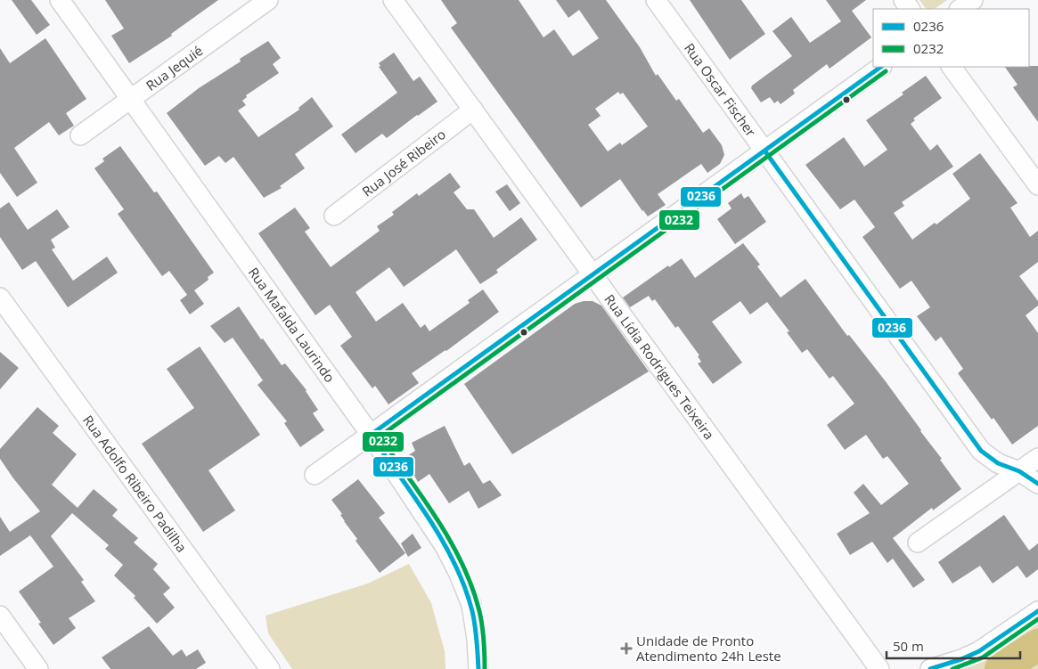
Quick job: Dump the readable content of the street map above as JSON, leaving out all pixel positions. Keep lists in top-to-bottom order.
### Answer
{
  "streets": {
    "street": [
      "Rua Jequié",
      "Rua Oscar Fischer",
      "Rua José Ribeiro",
      "Rua Mafalda Laurindo",
      "Rua Lídia Rodrigues Teixeira",
      "Rua Adolfo Ribeiro Padilha"
    ]
  },
  "crossings": [
    ["Rua Jequié", "Rua Mafalda Laurindo"],
    ["Rua José Ribeiro", "Rua Lídia Rodrigues Teixeira"]
  ],
  "places": {
    "health": ["Unidade de Pronto Atendimento 24h Leste"]
  },
  "lines": ["transit line 0236", "transit line 0232"],
  "legend": ["0236", "0232"],
  "scale_bar": "50 m"
}
